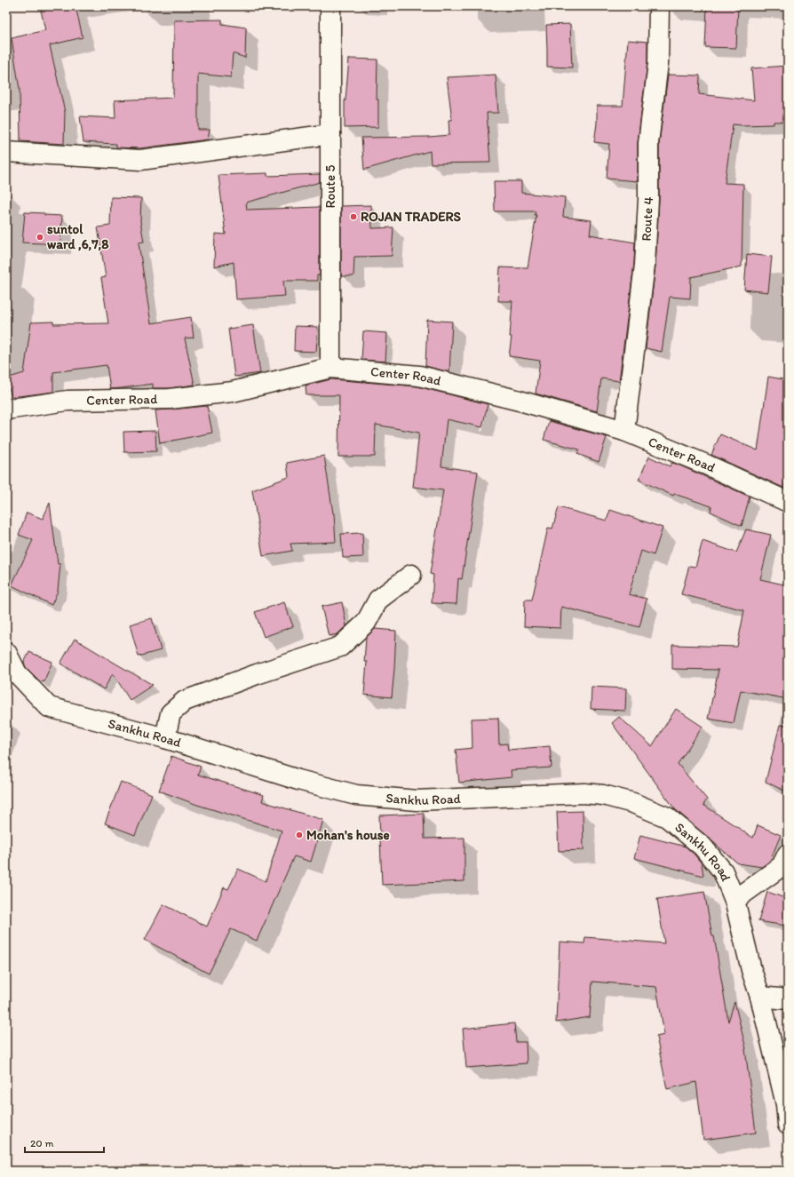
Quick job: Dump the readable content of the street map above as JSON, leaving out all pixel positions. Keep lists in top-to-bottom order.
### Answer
{
  "streets": {
    "street": [
      "Route 5",
      "Route 4",
      "Center Road",
      "Sankhu Road"
    ]
  },
  "crossings": [
    ["Route 5", "Center Road"],
    ["Route 4", "Center Road"]
  ],
  "places": ["ROJAN TRADERS", "suntol ward ,6,7,8", "Mohan's house"],
  "scale_bar": "20 m"
}
